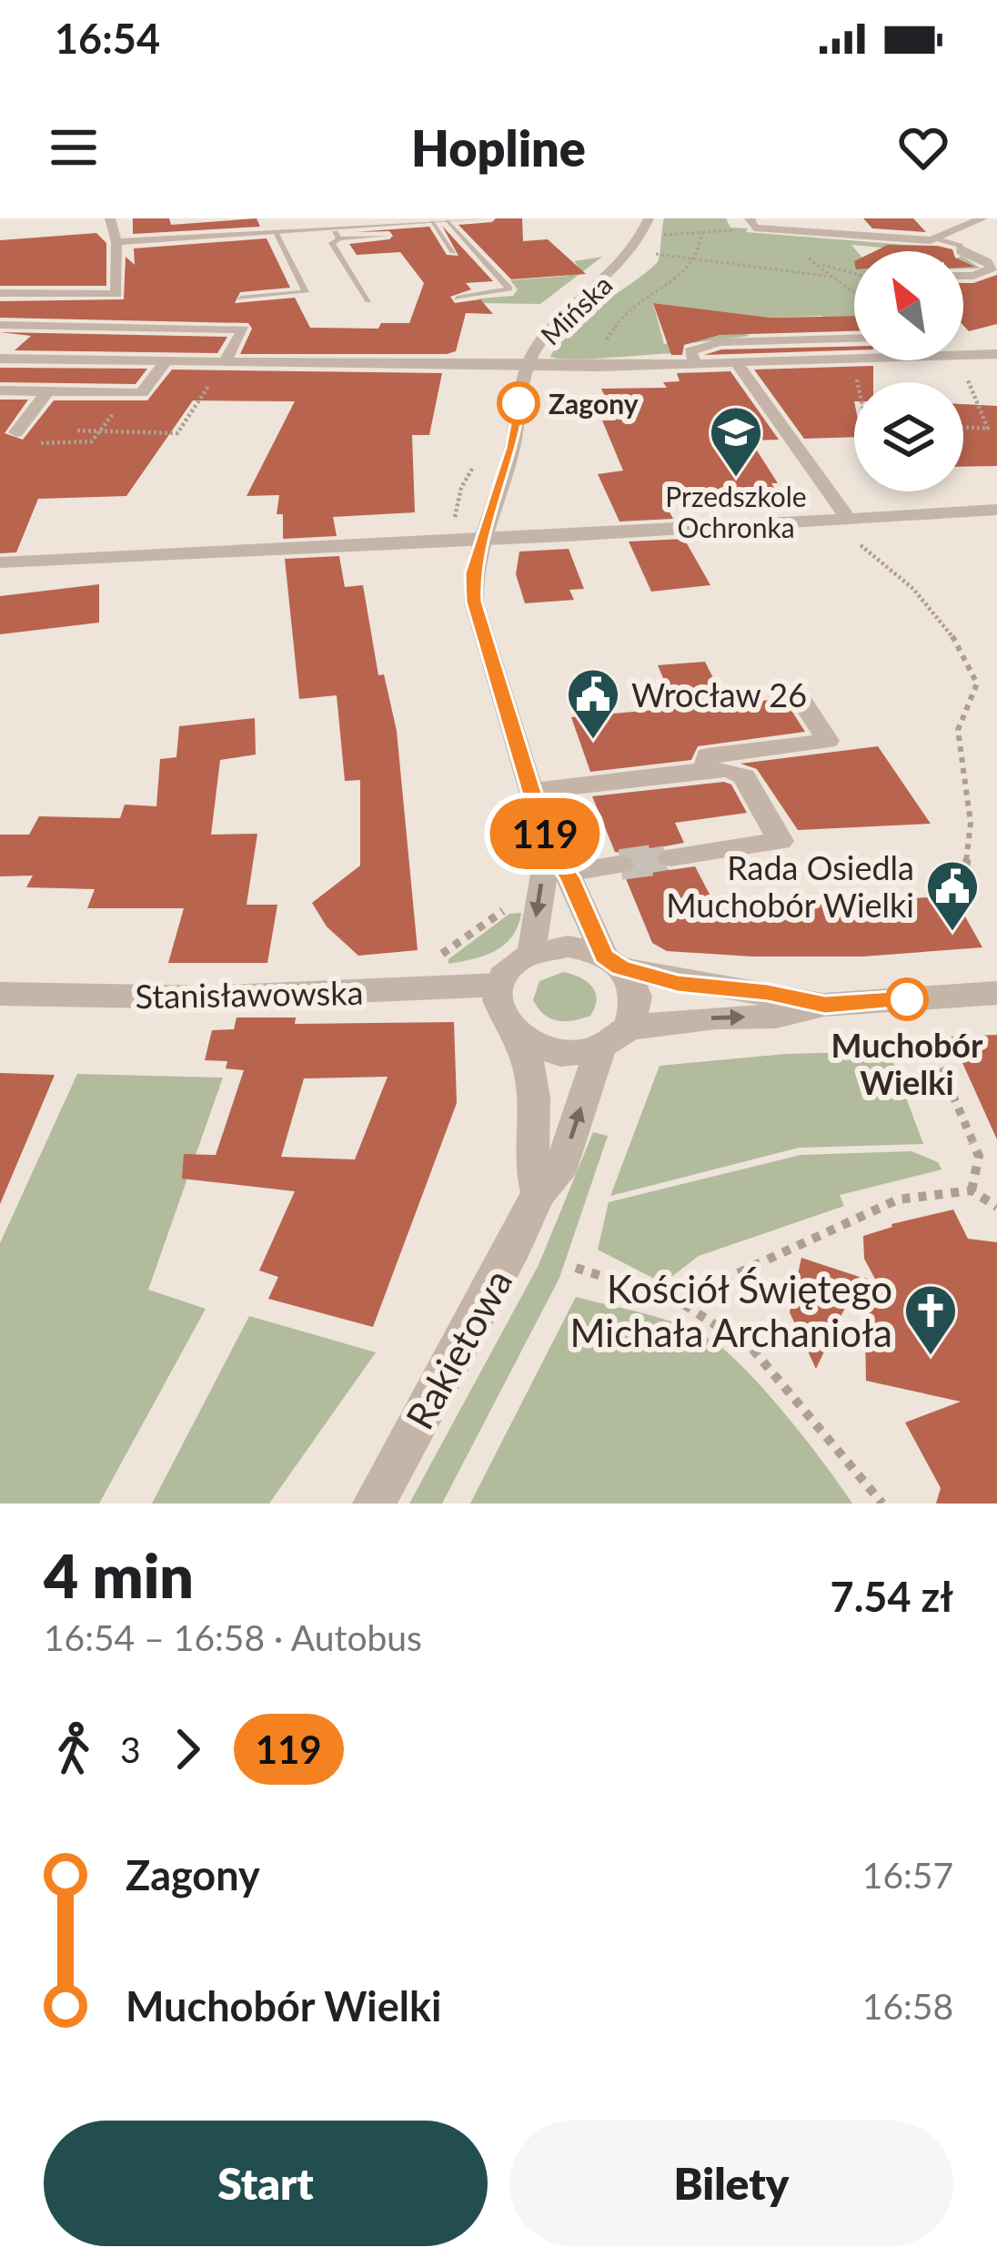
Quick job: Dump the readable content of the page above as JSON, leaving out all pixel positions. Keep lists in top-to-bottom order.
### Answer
{
  "streets": {
    "street": ["Mińska", "Stanisławowska", "Rakietowa"]
  },
  "crossings": [
    ["Mińska", "Stanisławowska"],
    ["Mińska", "Rakietowa"],
    ["Stanisławowska", "Rakietowa"]
  ],
  "places": {
    "other": ["Zagony", "Muchobór Wielki"],
    "school or university": ["Przedszkole Ochronka"],
    "public building": ["Wrocław 26", "Rada Osiedla Muchobór Wielki"],
    "church": ["Kościół Świętego Michała Archanioła"]
  },
  "lines": ["bus line 119"],
  "north": "top left",
  "page": {
    "status": "16:54",
    "header": "Hopline",
    "on_map": "119",
    "heading": ["4 min", "16:54 – 16:58 · Autobus", "7.54 zł"],
    "legs": ["3", "119"],
    "list": [
      {
        "name": "Zagony",
        "value": "16:57"
      },
      {
        "name": "Muchobór Wielki",
        "value": "16:58"
      }
    ],
    "buttons": ["Start", "Bilety"]
  }
}
